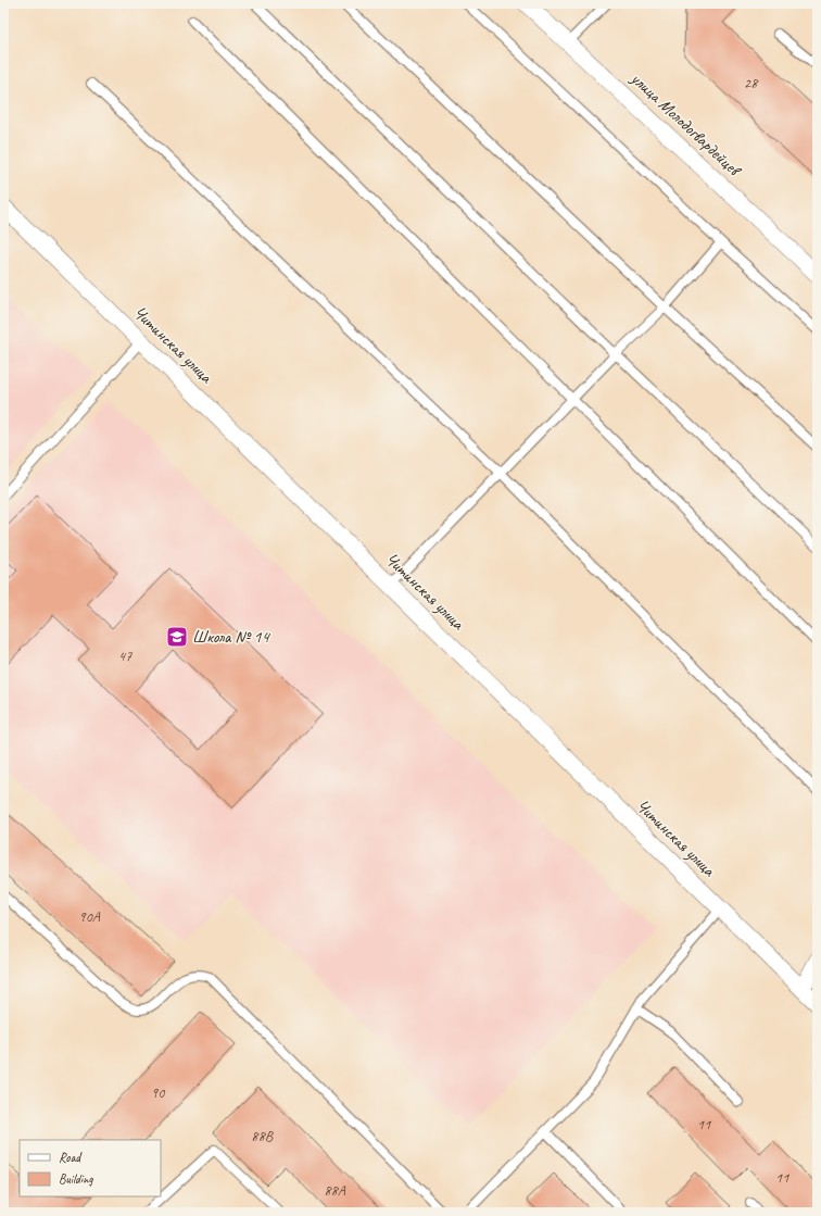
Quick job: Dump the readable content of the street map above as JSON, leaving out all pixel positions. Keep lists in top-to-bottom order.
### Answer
{
  "streets": {
    "street": ["улица Молодогвардейцев", "Читинская улица"]
  },
  "places": {
    "school or university": ["Школа № 14"]
  },
  "house_numbers": [
    "28",
    "47",
    "90А",
    "90",
    "11",
    "88В",
    "11",
    "88А"
  ],
  "legend": ["Road", "Building"]
}
